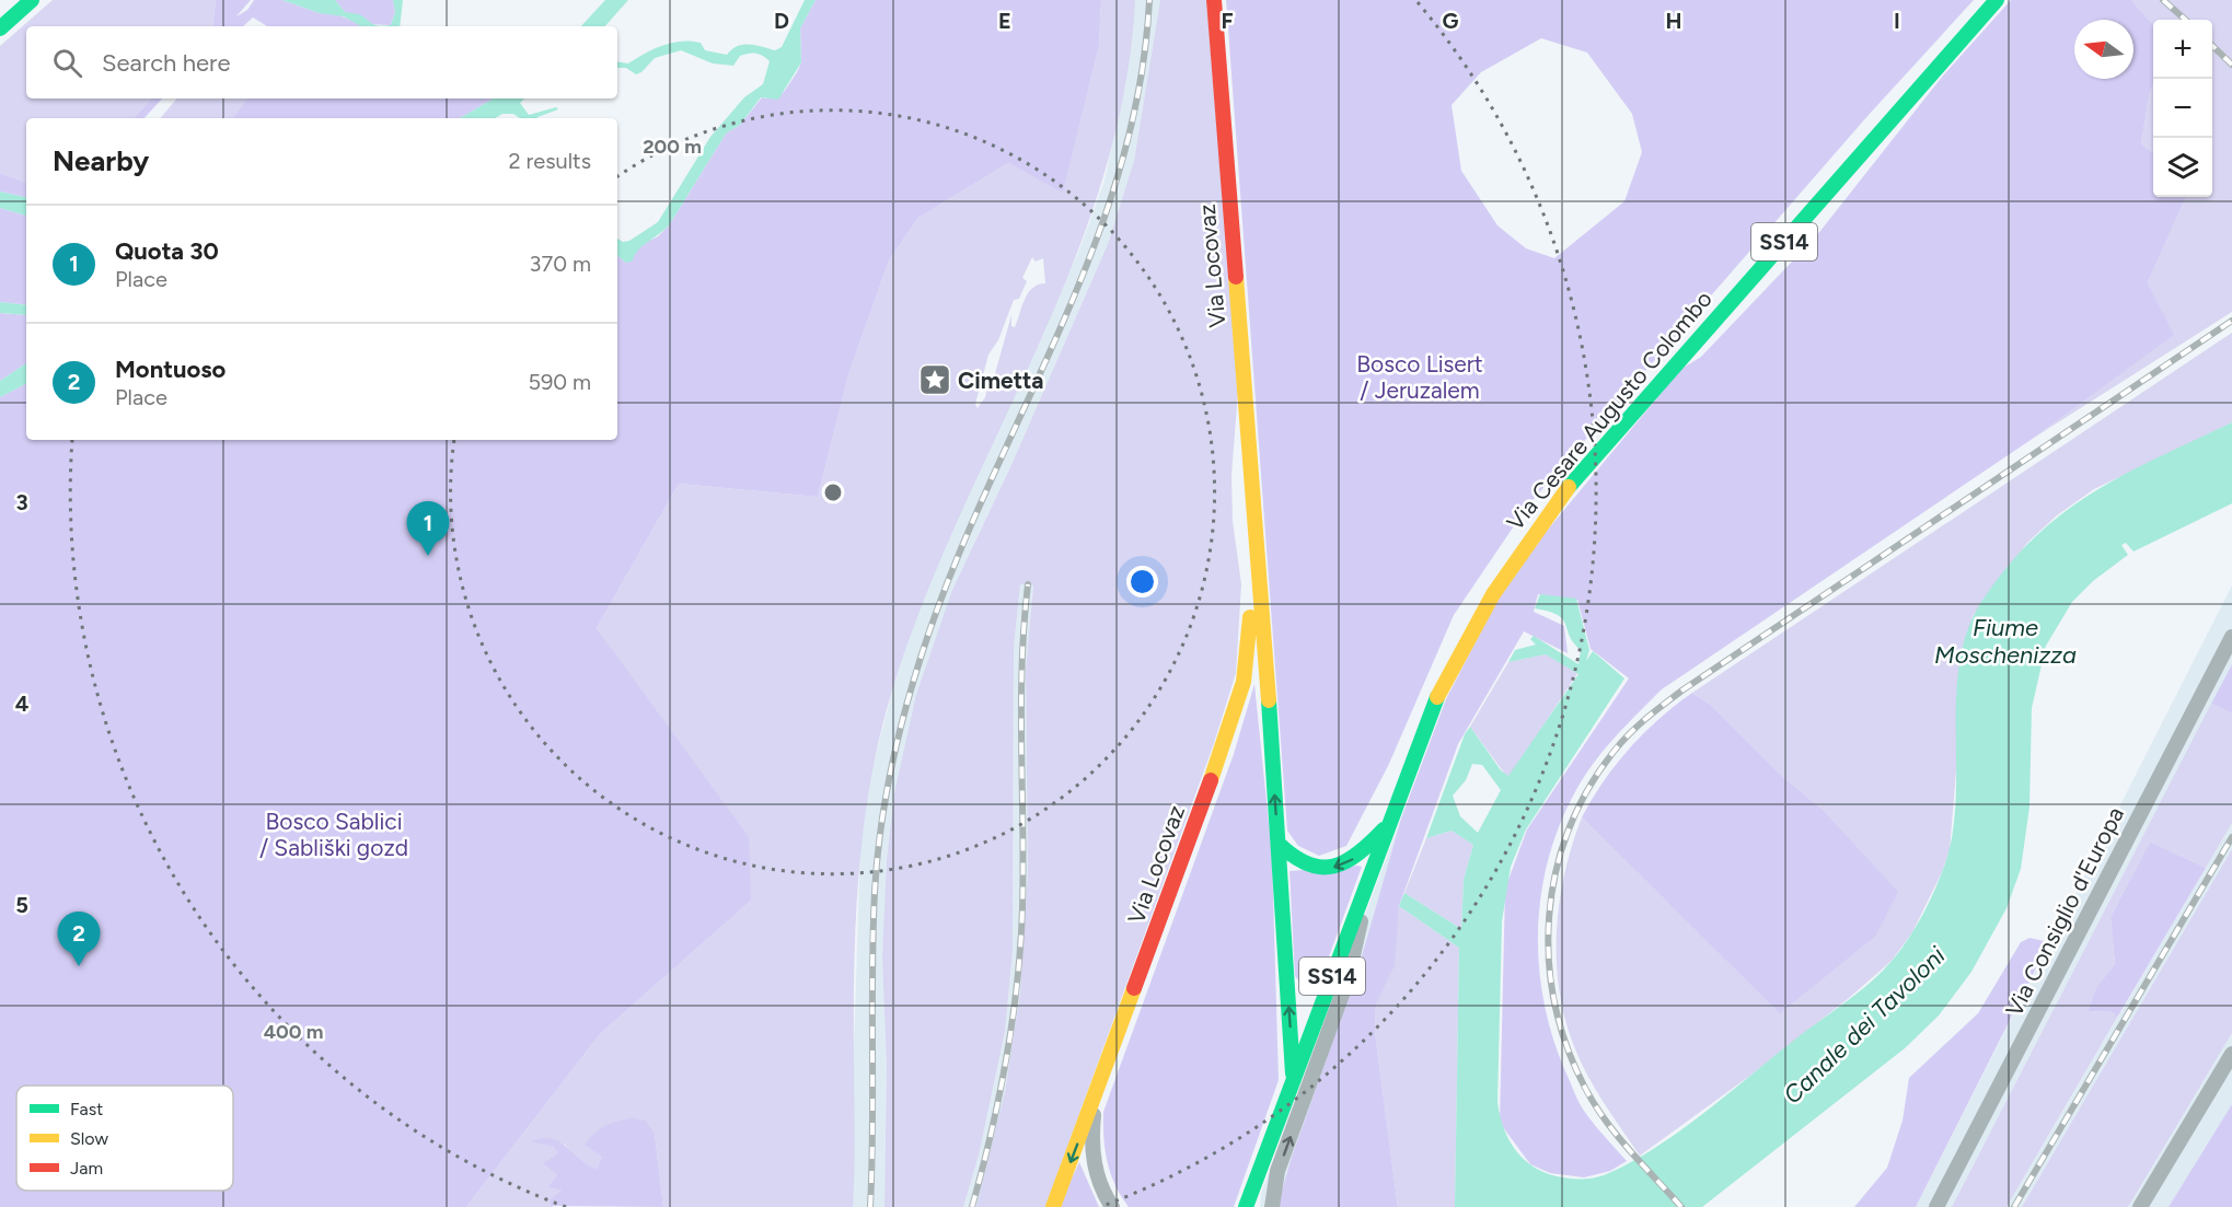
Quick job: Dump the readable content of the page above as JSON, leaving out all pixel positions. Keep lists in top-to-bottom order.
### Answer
{
  "streets": {
    "main road": ["SS14", "Via Locovaz", "Via Cesare Augusto Colombo"],
    "street": ["Via Consiglio d'Europa"]
  },
  "crossings": [
    ["Via Locovaz", "Via Cesare Augusto Colombo"]
  ],
  "water": ["Fiume Moschenizza", "Canale dei Tavoloni"],
  "parks": ["Bosco Lisert / Jeruzalem", "Bosco Sablici / Sabliški gozd"],
  "places": {
    "place": ["Cimetta"]
  },
  "legend": ["Fast", "Slow", "Jam"],
  "north": "left",
  "page": {
    "map_buttons": ["+", "−"],
    "search": "Search here",
    "heading": ["Nearby", "2 results"],
    "list": [
      {
        "mark": "1",
        "name": "Quota 30",
        "note": "Place",
        "value": "370 m"
      },
      {
        "mark": "2",
        "name": "Montuoso",
        "note": "Place",
        "value": "590 m"
      }
    ],
    "pins": ["1", "2"]
  },
  "grid": {
    "columns": [
      "D",
      "E",
      "F",
      "G",
      "H",
      "I"
    ],
    "rows": ["3", "4", "5"]
  },
  "rings": ["200 m", "400 m"]
}
